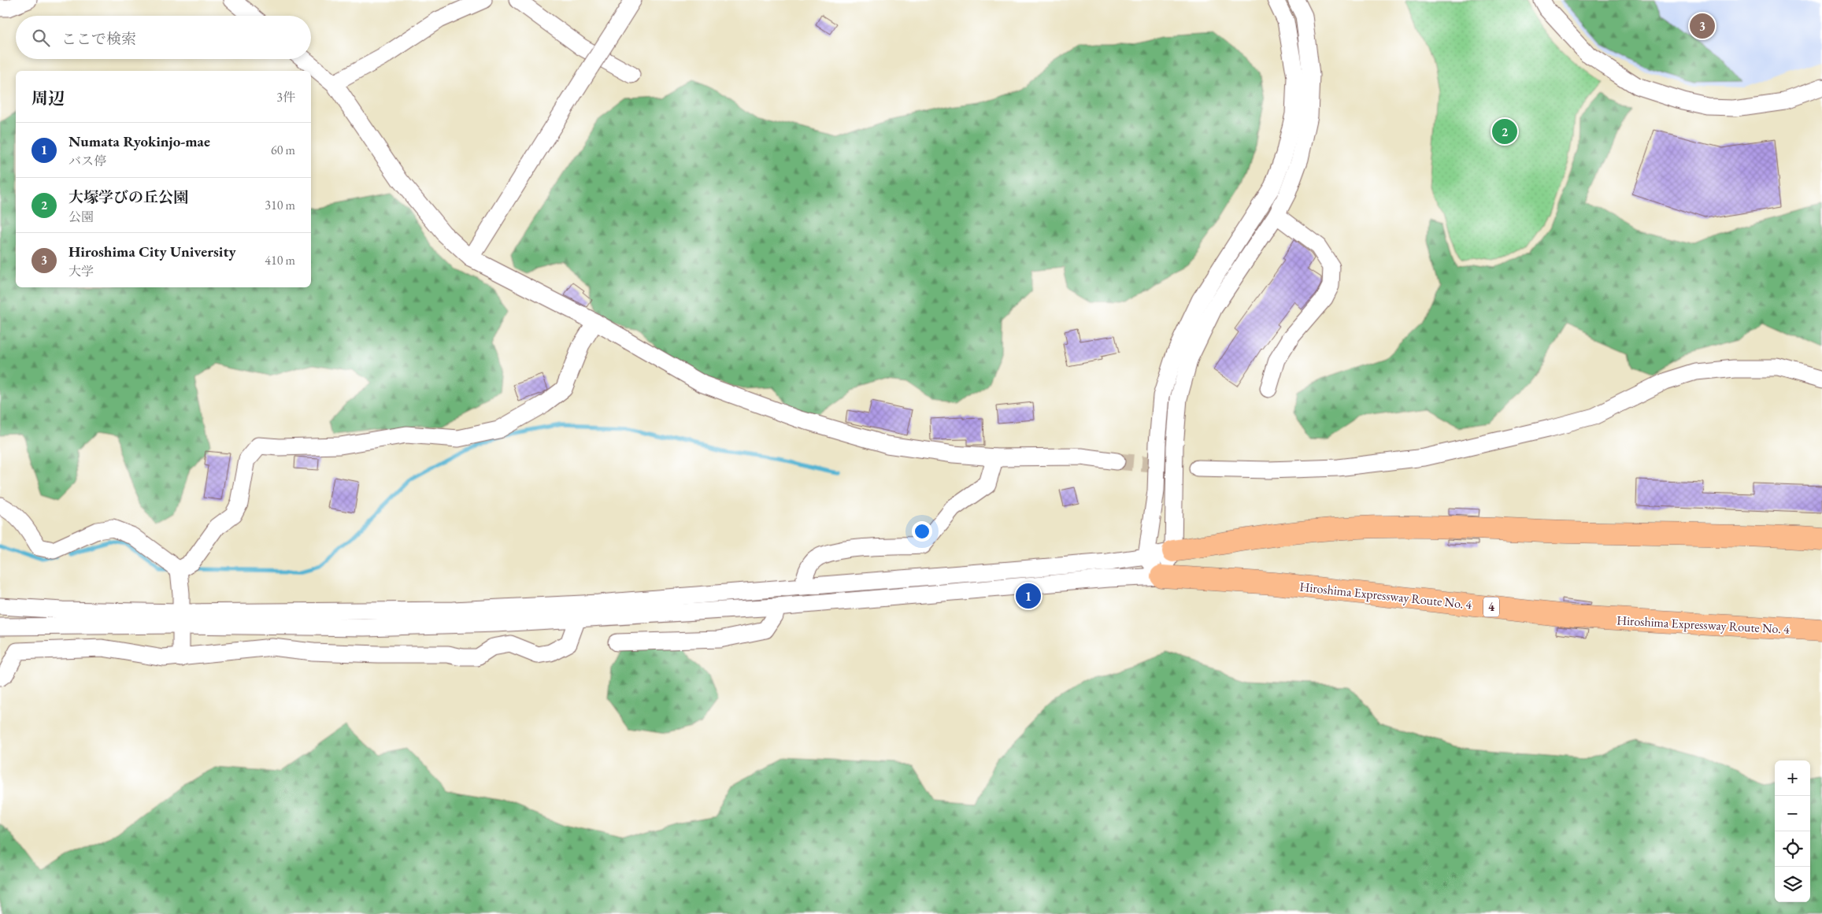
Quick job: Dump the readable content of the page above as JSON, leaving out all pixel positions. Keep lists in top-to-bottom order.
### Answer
{
  "streets": {
    "highway": ["Hiroshima Expressway Route No. 4", "4"]
  },
  "page": {
    "pins": ["3", "2", "1"],
    "search": "ここで検索",
    "heading": ["周辺", "3件"],
    "list": [
      {
        "mark": "1",
        "name": "Numata Ryokinjo-mae",
        "note": "バス停",
        "value": "60 m"
      },
      {
        "mark": "2",
        "name": "大塚学びの丘公園",
        "note": "公園",
        "value": "310 m"
      },
      {
        "mark": "3",
        "name": "Hiroshima City University",
        "note": "大学",
        "value": "410 m"
      }
    ],
    "map_buttons": ["+", "−"]
  }
}
